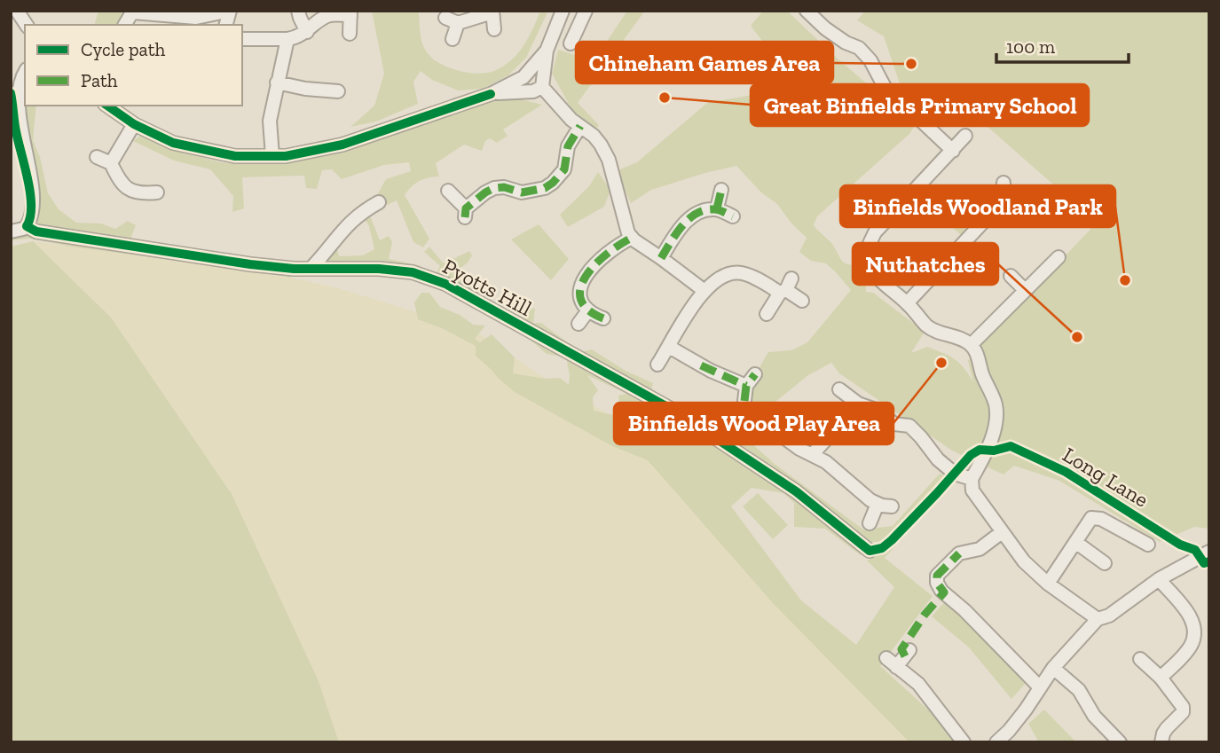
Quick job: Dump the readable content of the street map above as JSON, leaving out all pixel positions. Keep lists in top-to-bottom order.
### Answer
{
  "streets": {
    "street": ["Pyotts Hill"],
    "cycle path": ["Long Lane"]
  },
  "places": [
    "Chineham Games Area",
    "Great Binfields Primary School",
    "Binfields Woodland Park",
    "Nuthatches",
    "Binfields Wood Play Area"
  ],
  "legend": ["Cycle path", "Path"],
  "scale_bar": "100 m"
}
